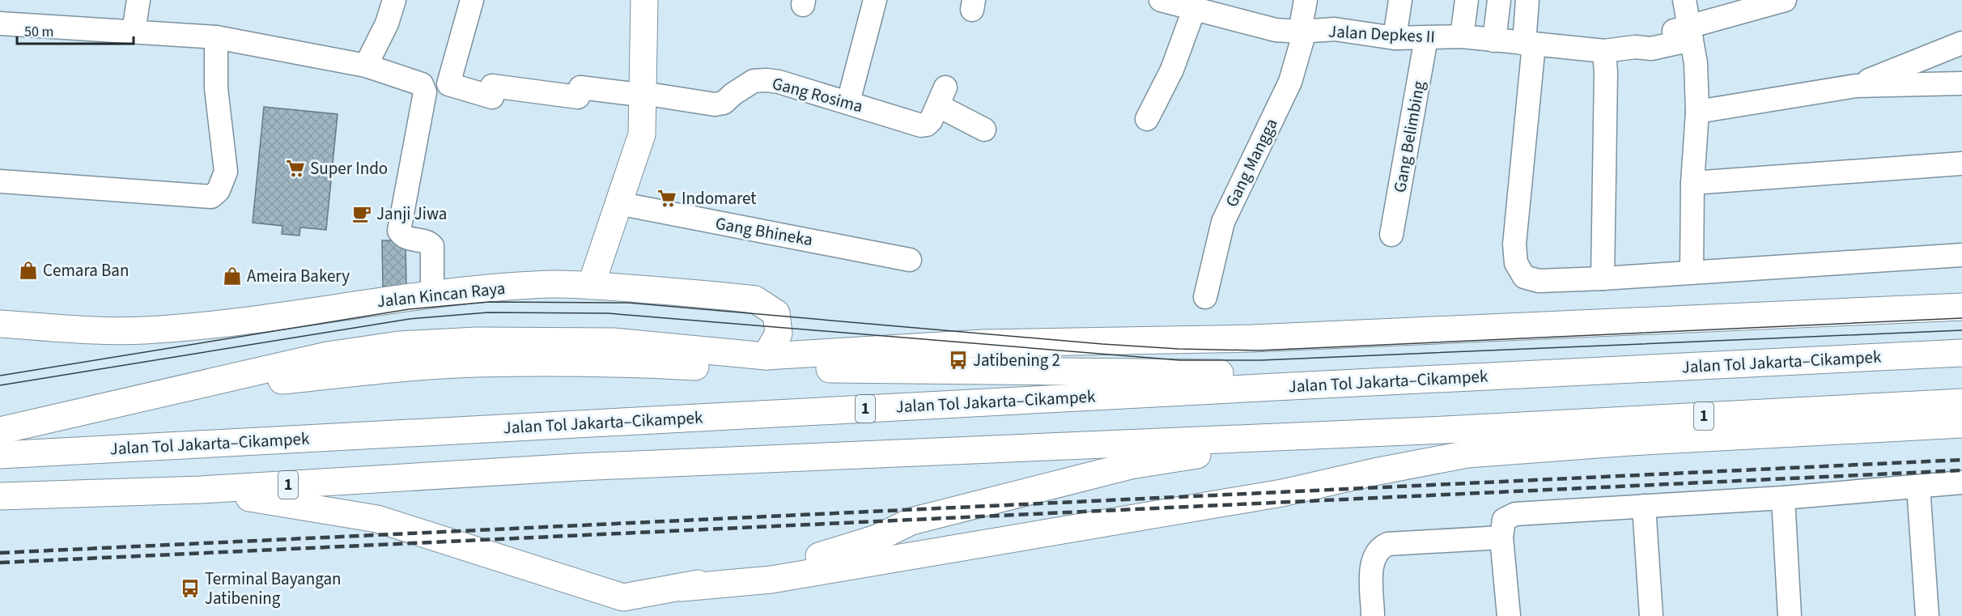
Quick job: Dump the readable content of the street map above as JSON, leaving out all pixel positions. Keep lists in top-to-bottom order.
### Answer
{
  "streets": {
    "main road": ["Jalan Kincan Raya", "Jalan Tol Jakarta–Cikampek", "1"],
    "street": [
      "Jalan Depkes II",
      "Gang Rosima",
      "Gang Belimbing",
      "Gang Mangga",
      "Gang Bhineka"
    ]
  },
  "crossings": [
    ["Jalan Depkes II", "Gang Belimbing"],
    ["Jalan Depkes II", "Gang Mangga"]
  ],
  "places": {
    "supermarket": ["Super Indo", "Indomaret"],
    "cafe": ["Janji Jiwa"],
    "shop": ["Cemara Ban", "Ameira Bakery"],
    "bus stop": ["Jatibening 2", "Terminal Bayangan Jatibening"]
  },
  "scale_bar": "50 m"
}
